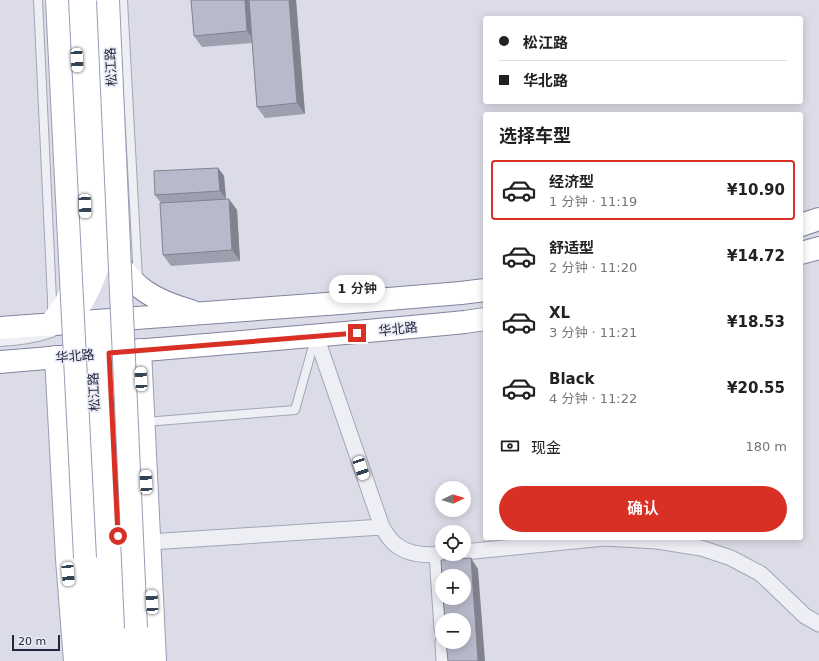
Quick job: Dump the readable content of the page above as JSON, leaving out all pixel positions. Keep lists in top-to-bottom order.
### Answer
{
  "streets": {
    "main road": ["松江路", "华北路"]
  },
  "crossings": [
    ["松江路", "华北路"]
  ],
  "scale_bar": "20 m",
  "north": "right",
  "page": {
    "banner": ["松江路", "华北路"],
    "heading": "选择车型",
    "list": [
      {
        "name": "经济型",
        "note": "1 分钟 · 11:19",
        "value": "¥10.90"
      },
      {
        "name": "舒适型",
        "note": "2 分钟 · 11:20",
        "value": "¥14.72"
      },
      {
        "name": "XL",
        "note": "3 分钟 · 11:21",
        "value": "¥18.53"
      },
      {
        "name": "Black",
        "note": "4 分钟 · 11:22",
        "value": "¥20.55"
      }
    ],
    "bubble": "1 分钟",
    "pay": ["现金", "180 m"],
    "buttons": "确认",
    "map_buttons": ["+", "−"],
    "scale": "20 m"
  }
}
